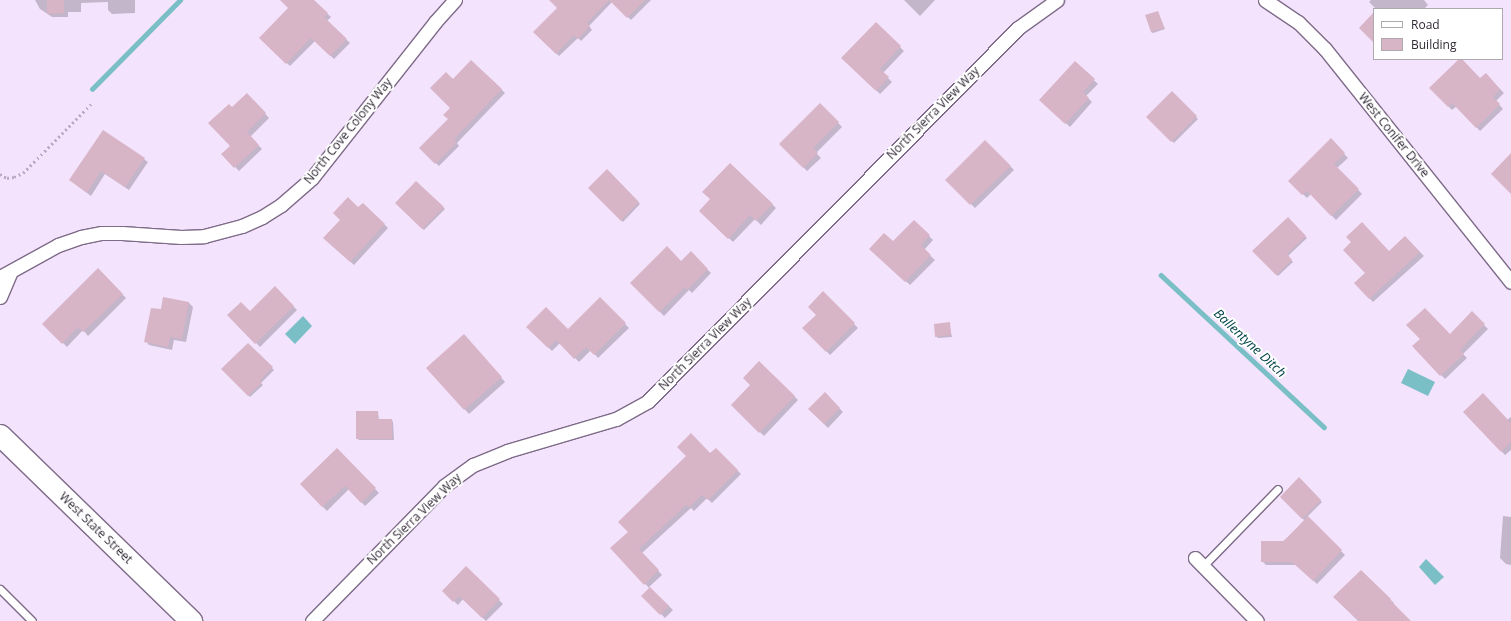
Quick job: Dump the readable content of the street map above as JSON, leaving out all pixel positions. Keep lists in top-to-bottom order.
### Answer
{
  "streets": {
    "main road": ["West State Street"],
    "street": ["North Sierra View Way", "North Cove Colony Way", "West Conifer Drive"]
  },
  "water": ["Ballentyne Ditch"],
  "legend": ["Road", "Building"]
}
